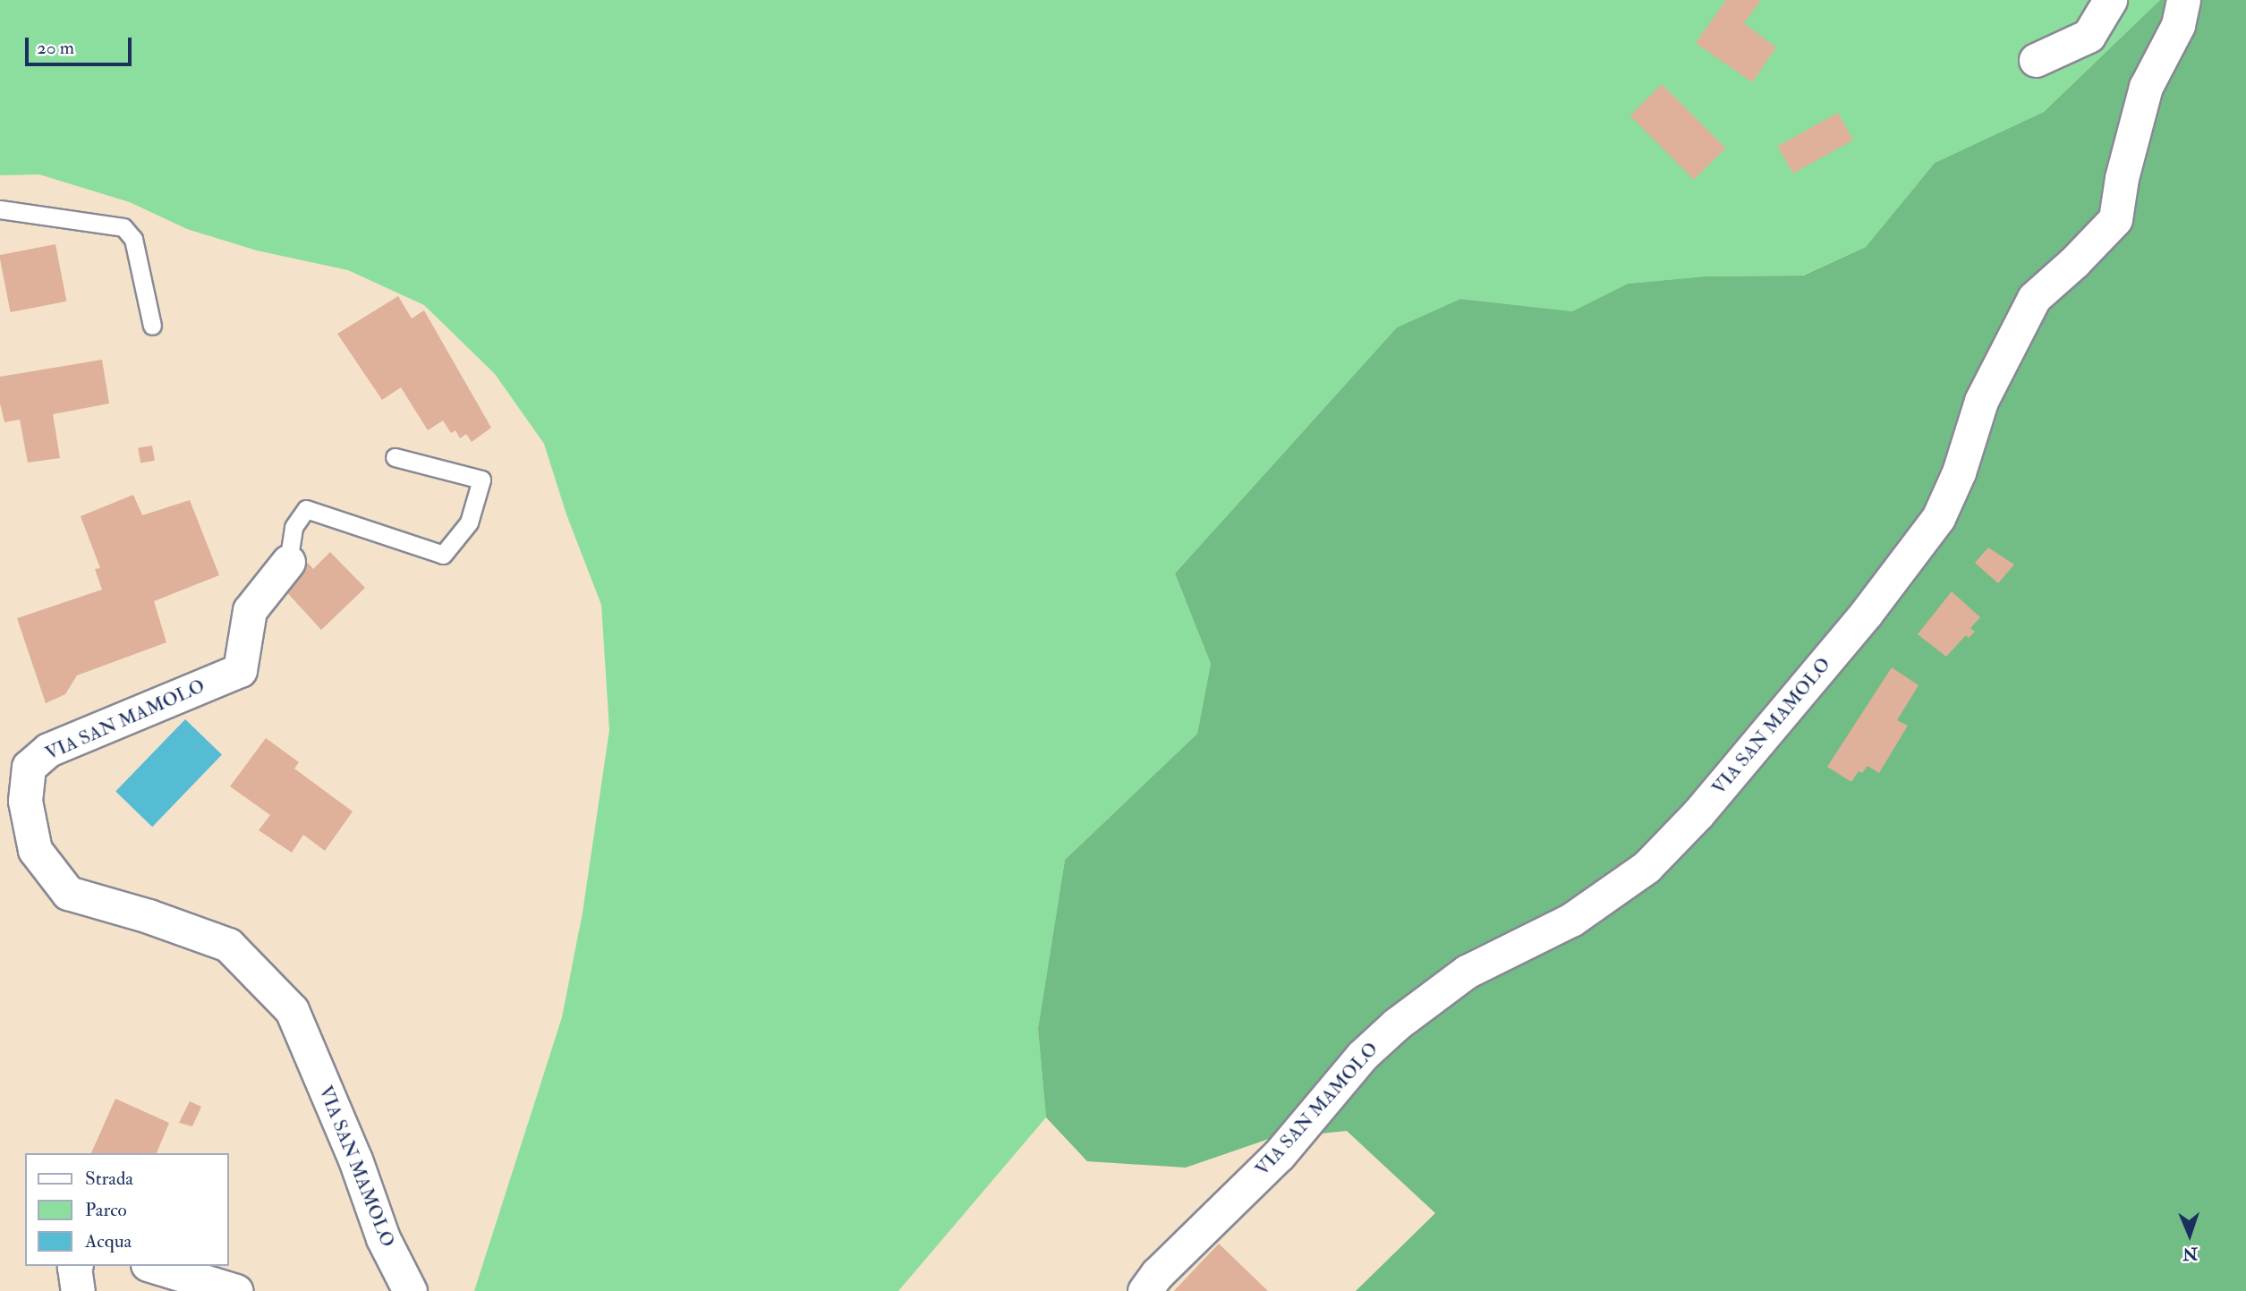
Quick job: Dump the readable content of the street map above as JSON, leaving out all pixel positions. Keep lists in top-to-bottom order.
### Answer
{
  "streets": {
    "street": ["VIA SAN MAMOLO"]
  },
  "legend": ["Strada", "Parco", "Acqua"],
  "scale_bar": "20 m",
  "north": "bottom"
}
